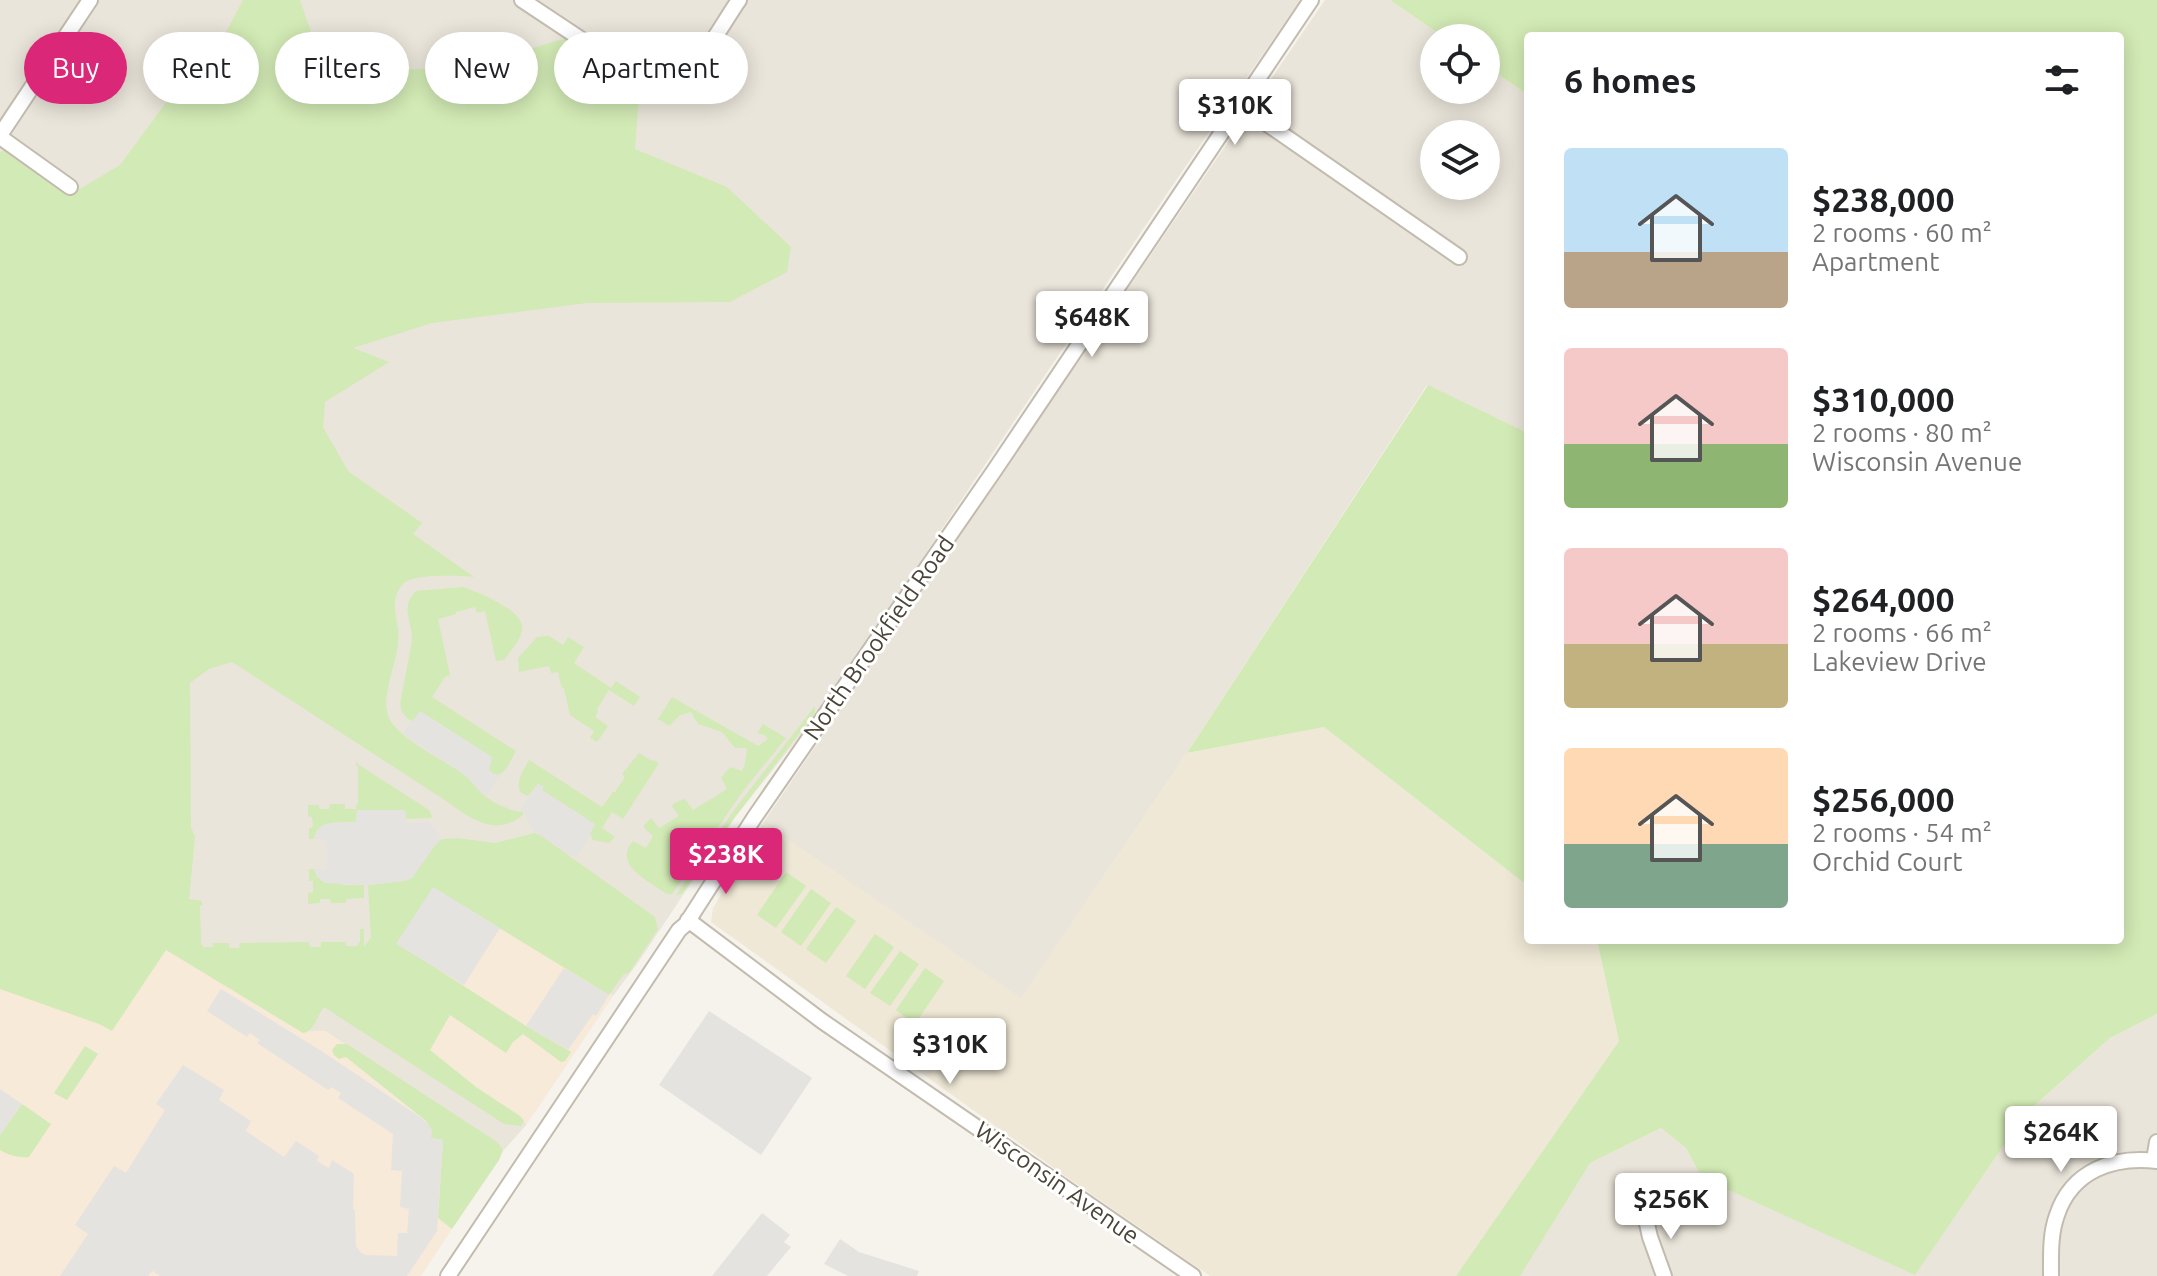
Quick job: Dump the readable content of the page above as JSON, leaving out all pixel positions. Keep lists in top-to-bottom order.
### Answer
{
  "streets": {
    "street": ["North Brookfield Road", "Wisconsin Avenue"]
  },
  "crossings": [
    ["North Brookfield Road", "Wisconsin Avenue"]
  ],
  "page": {
    "chip": [
      "Buy",
      "Rent",
      "Filters",
      "New",
      "Apartment"
    ],
    "heading": "6 homes",
    "price": [
      "$310K",
      "$648K",
      "$238K",
      "$310K",
      "$264K",
      "$256K"
    ],
    "list": [
      {
        "name": "$238,000",
        "note": "2 rooms · 60 m² · Apartment"
      },
      {
        "name": "$310,000",
        "note": "2 rooms · 80 m² · Wisconsin Avenue"
      },
      {
        "name": "$264,000",
        "note": "2 rooms · 66 m² · Lakeview Drive"
      },
      {
        "name": "$256,000",
        "note": "2 rooms · 54 m² · Orchid Court"
      }
    ]
  }
}
